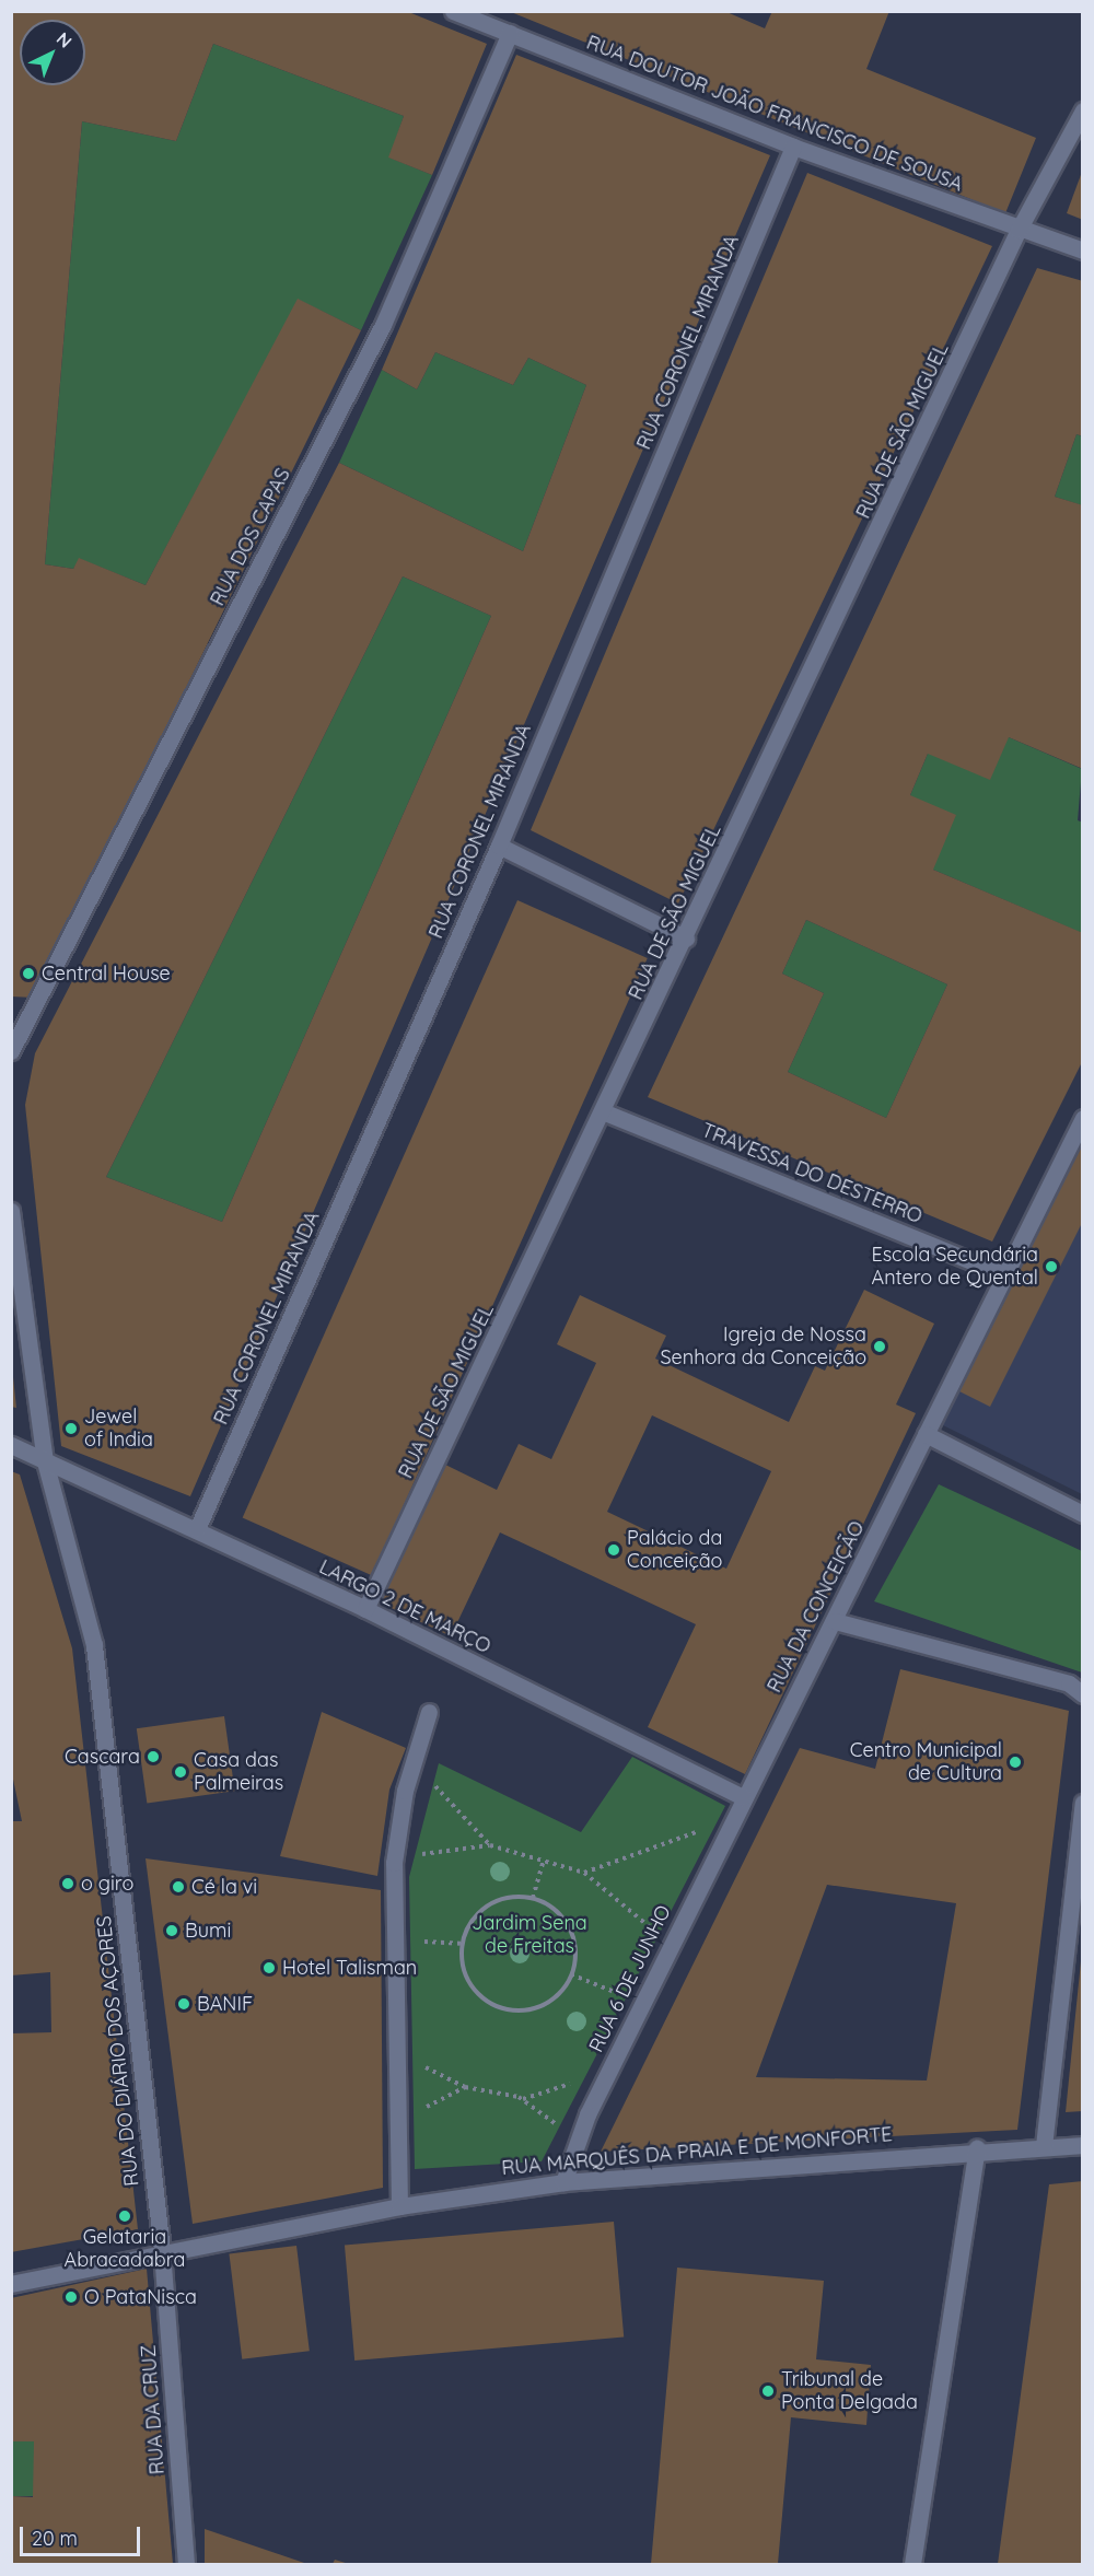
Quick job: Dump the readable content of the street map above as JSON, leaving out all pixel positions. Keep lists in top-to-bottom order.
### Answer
{
  "streets": {
    "street": [
      "RUA DOUTOR JOÃO FRANCISCO DE SOUSA",
      "RUA CORONEL MIRANDA",
      "RUA DE SÃO MIGUEL",
      "RUA DOS CAPAS",
      "TRAVESSA DO DESTERRO",
      "LARGO 2 DE MARÇO",
      "RUA DA CONCEIÇÃO",
      "RUA 6 DE JUNHO",
      "RUA DO DIÁRIO DOS AÇORES",
      "RUA MARQUÊS DA PRAIA E DE MONFORTE",
      "RUA DA CRUZ"
    ]
  },
  "crossings": [
    ["RUA DOUTOR JOÃO FRANCISCO DE SOUSA", "RUA CORONEL MIRANDA"],
    ["RUA DOUTOR JOÃO FRANCISCO DE SOUSA", "RUA DE SÃO MIGUEL"],
    ["RUA DOUTOR JOÃO FRANCISCO DE SOUSA", "RUA DOS CAPAS"],
    ["RUA CORONEL MIRANDA", "LARGO 2 DE MARÇO"],
    ["RUA DE SÃO MIGUEL", "TRAVESSA DO DESTERRO"],
    ["RUA DE SÃO MIGUEL", "LARGO 2 DE MARÇO"],
    ["TRAVESSA DO DESTERRO", "RUA DA CONCEIÇÃO"],
    ["LARGO 2 DE MARÇO", "RUA DA CONCEIÇÃO"],
    ["LARGO 2 DE MARÇO", "RUA 6 DE JUNHO"],
    ["LARGO 2 DE MARÇO", "RUA DO DIÁRIO DOS AÇORES"],
    ["RUA DA CONCEIÇÃO", "RUA 6 DE JUNHO"],
    ["RUA 6 DE JUNHO", "RUA MARQUÊS DA PRAIA E DE MONFORTE"],
    ["RUA DO DIÁRIO DOS AÇORES", "RUA MARQUÊS DA PRAIA E DE MONFORTE"],
    ["RUA DO DIÁRIO DOS AÇORES", "RUA DA CRUZ"],
    ["RUA MARQUÊS DA PRAIA E DE MONFORTE", "RUA DA CRUZ"]
  ],
  "parks": ["Jardim Sena de Freitas"],
  "places": [
    "Central House",
    "Escola Secundária Antero de Quental",
    "Igreja de Nossa Senhora da Conceição",
    "Jewel of India",
    "Palácio da Conceição",
    "Cascara",
    "Centro Municipal de Cultura",
    "Casa das Palmeiras",
    "o giro",
    "Cé la vi",
    "Bumi",
    "Hotel Talisman",
    "BANIF",
    "Gelataria Abracadabra",
    "O PataNisca",
    "Tribunal de Ponta Delgada"
  ],
  "scale_bar": "20 m",
  "north": "top right"
}
